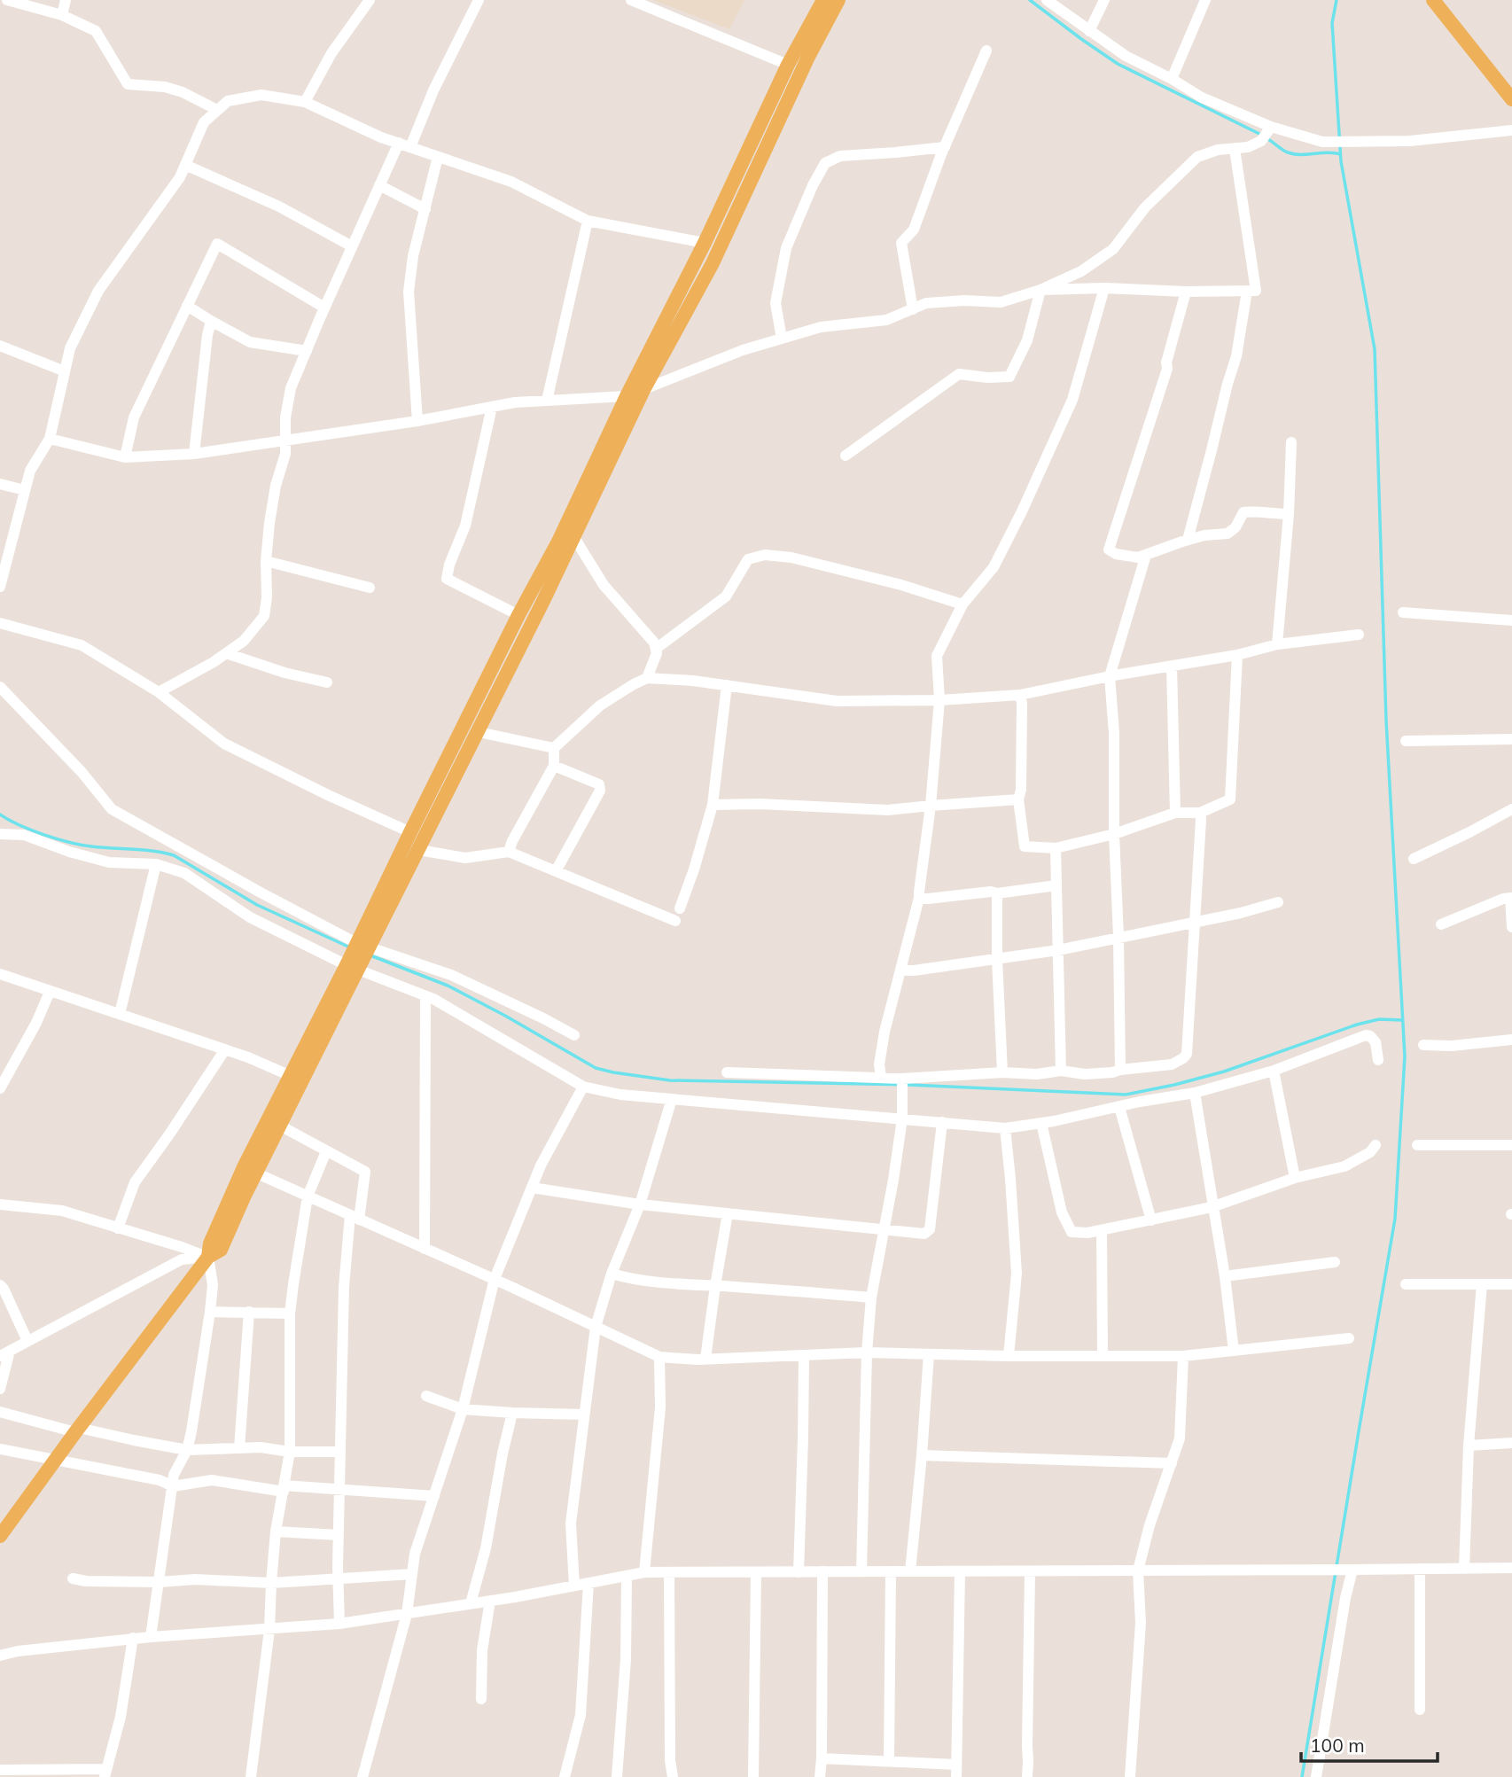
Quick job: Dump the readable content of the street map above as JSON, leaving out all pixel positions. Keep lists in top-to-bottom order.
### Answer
{
  "scale_bar": "100 m"
}
